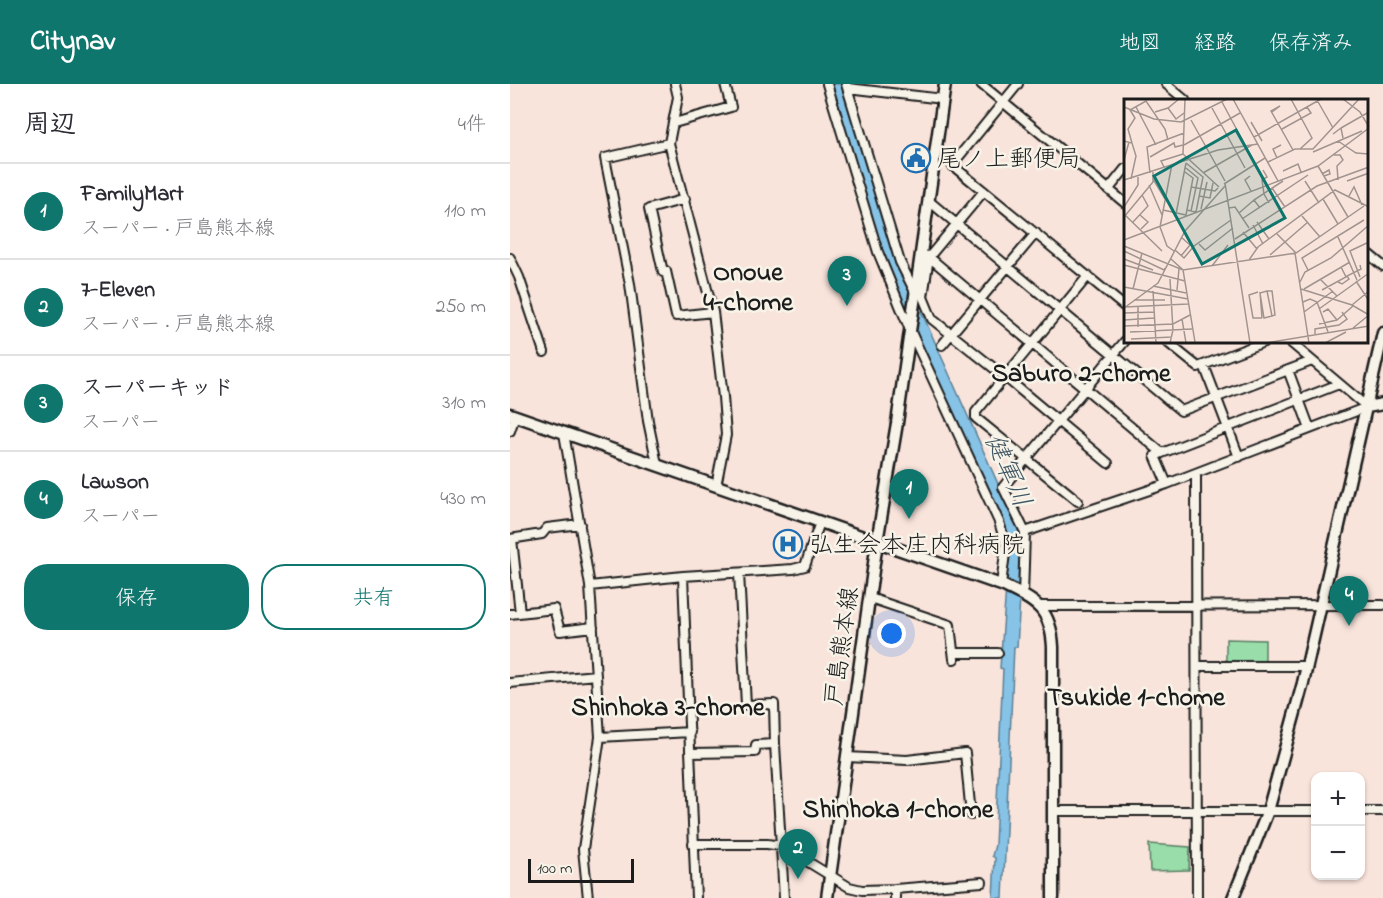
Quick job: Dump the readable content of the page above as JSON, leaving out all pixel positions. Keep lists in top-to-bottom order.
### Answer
{
  "streets": {
    "street": ["戸島熊本線"]
  },
  "districts": [
    "Onoue 4-chome",
    "Saburo 2-chome",
    "Tsukide 1-chome",
    "Shinhoka 3-chome",
    "Shinhoka 1-chome"
  ],
  "water": ["健軍川"],
  "places": {
    "public building": ["尾ノ上郵便局"],
    "hospital": ["弘生会本庄内科病院"]
  },
  "scale_bar": "100 m",
  "page": {
    "header": "Citynav",
    "nav": ["地図", "経路", "保存済み"],
    "heading": ["周辺", "4件"],
    "list": [
      {
        "mark": "1",
        "name": "FamilyMart",
        "note": "スーパー · 戸島熊本線",
        "value": "110 m"
      },
      {
        "mark": "2",
        "name": "7-Eleven",
        "note": "スーパー · 戸島熊本線",
        "value": "250 m"
      },
      {
        "mark": "3",
        "name": "スーパーキッド",
        "note": "スーパー",
        "value": "310 m"
      },
      {
        "mark": "4",
        "name": "Lawson",
        "note": "スーパー",
        "value": "430 m"
      }
    ],
    "pins": [
      "3",
      "1",
      "4",
      "2"
    ],
    "buttons": ["保存", "共有"],
    "map_buttons": ["+", "−"],
    "scale": "100 m"
  }
}
